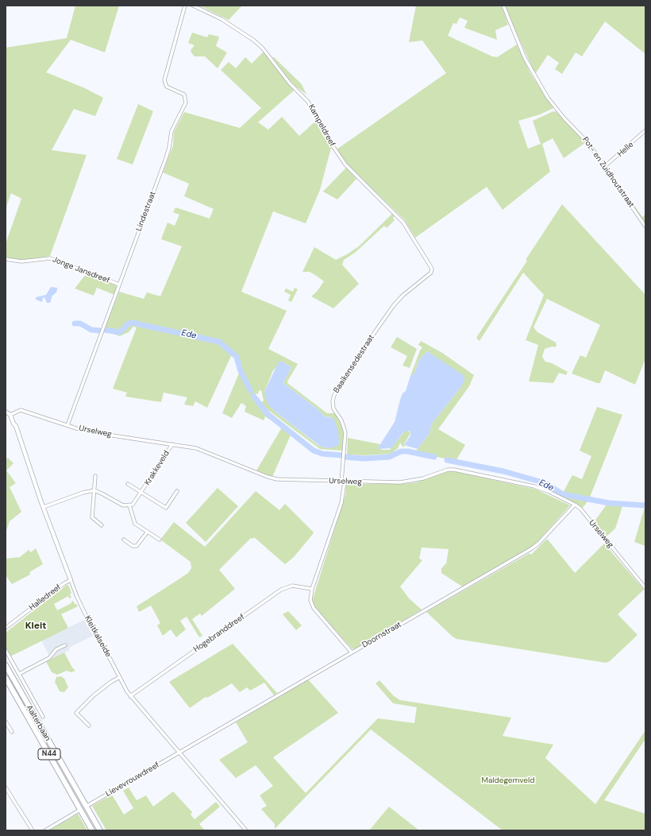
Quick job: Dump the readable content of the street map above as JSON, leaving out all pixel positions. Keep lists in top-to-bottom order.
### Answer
{
  "streets": {
    "highway": ["Aalterbaan", "N44"],
    "street": [
      "Kampeldreef",
      "Helle",
      "Pot- en Zuidhoutstraat",
      "Lindestraat",
      "Jonge Jansdreef",
      "Baaikensedestraat",
      "Urselweg",
      "Krakkeveld",
      "Halledreef",
      "Hogebranddreef",
      "Doornstraat",
      "Kleitkalseide",
      "Lievevrouwdreef"
    ]
  },
  "crossings": [
    ["Kampeldreef", "Baaikensedestraat"],
    ["Helle", "Pot- en Zuidhoutstraat"],
    ["Lindestraat", "Jonge Jansdreef"],
    ["Lindestraat", "Urselweg"],
    ["Baaikensedestraat", "Urselweg"],
    ["Urselweg", "Krakkeveld"],
    ["Urselweg", "Doornstraat"],
    ["Urselweg", "Kleitkalseide"],
    ["Halledreef", "Kleitkalseide"],
    ["Hogebranddreef", "Kleitkalseide"],
    ["Doornstraat", "Kleitkalseide"],
    ["Doornstraat", "Lievevrouwdreef"],
    ["Kleitkalseide", "Lievevrouwdreef"],
    ["Aalterbaan", "Lievevrouwdreef"]
  ],
  "districts": ["Kleit"],
  "water": ["Ede"],
  "parks": ["Maldegemveld"]
}
